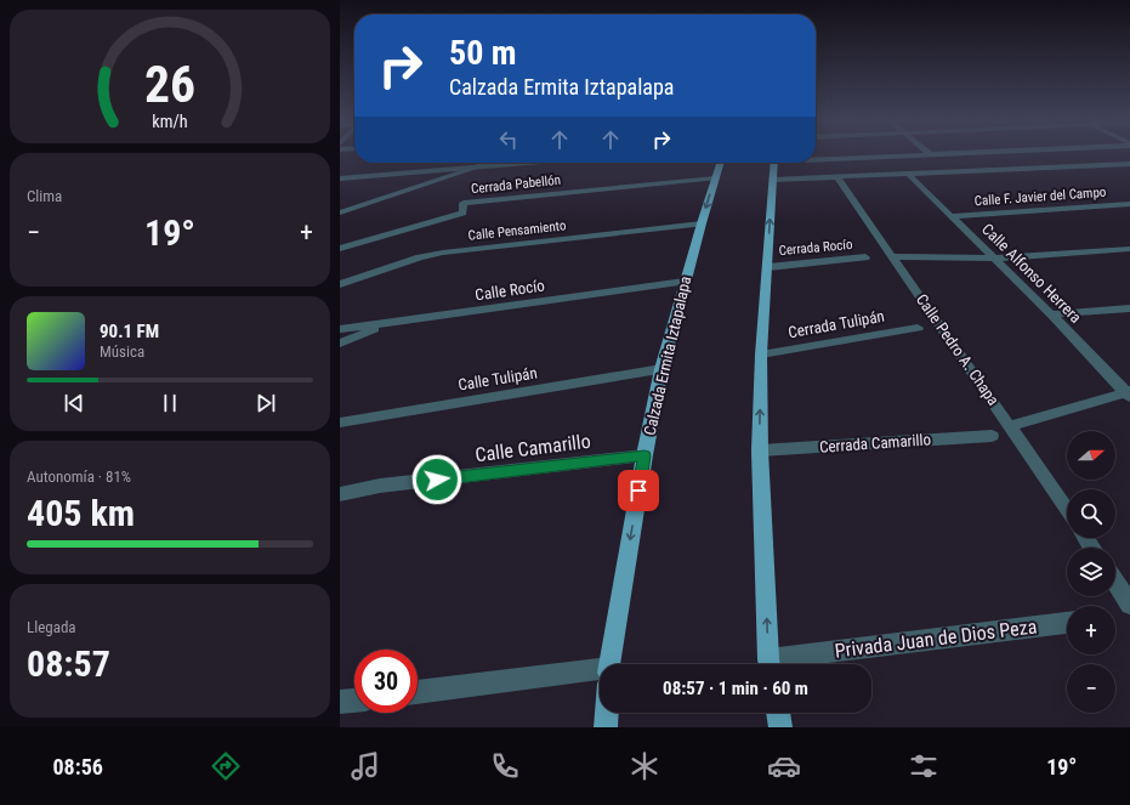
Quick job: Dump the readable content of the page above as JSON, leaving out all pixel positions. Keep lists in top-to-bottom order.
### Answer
{
  "streets": {
    "main road": ["Calzada Ermita Iztapalapa"],
    "street": [
      "Cerrada Pabellón",
      "Calle F. Javier del Campo",
      "Calle Pensamiento",
      "Cerrada Rocío",
      "Calle Alfonso Herrera",
      "Calle Rocío",
      "Cerrada Tulipán",
      "Calle Pedro A. Chapa",
      "Calle Tulipán",
      "Cerrada Camarillo",
      "Calle Camarillo",
      "Privada Juan de Dios Peza"
    ]
  },
  "crossings": [
    ["Cerrada Pabellón", "Calzada Ermita Iztapalapa"],
    ["Calle F. Javier del Campo", "Calle Alfonso Herrera"],
    ["Calle Pensamiento", "Calzada Ermita Iztapalapa"],
    ["Calle Rocío", "Calzada Ermita Iztapalapa"],
    ["Calzada Ermita Iztapalapa", "Calle Tulipán"],
    ["Calzada Ermita Iztapalapa", "Calle Camarillo"]
  ],
  "one_way": ["Calzada Ermita Iztapalapa"],
  "north": "right",
  "page": {
    "turn": ["50 m", "Calzada Ermita Iztapalapa"],
    "tile": [
      "Clima",
      ["Autonomía · 81%", "405 km"],
      ["Llegada", "08:57"]
    ],
    "heat": ["−", "19°", "+"],
    "song": ["90.1 FM", "Música"],
    "map_buttons": ["+", "−"],
    "limit": "30",
    "trip": "08:57 · 1 min · 60 m",
    "tabs": ["08:56", "19°"],
    "gauge": ["26", "km/h"]
  }
}
